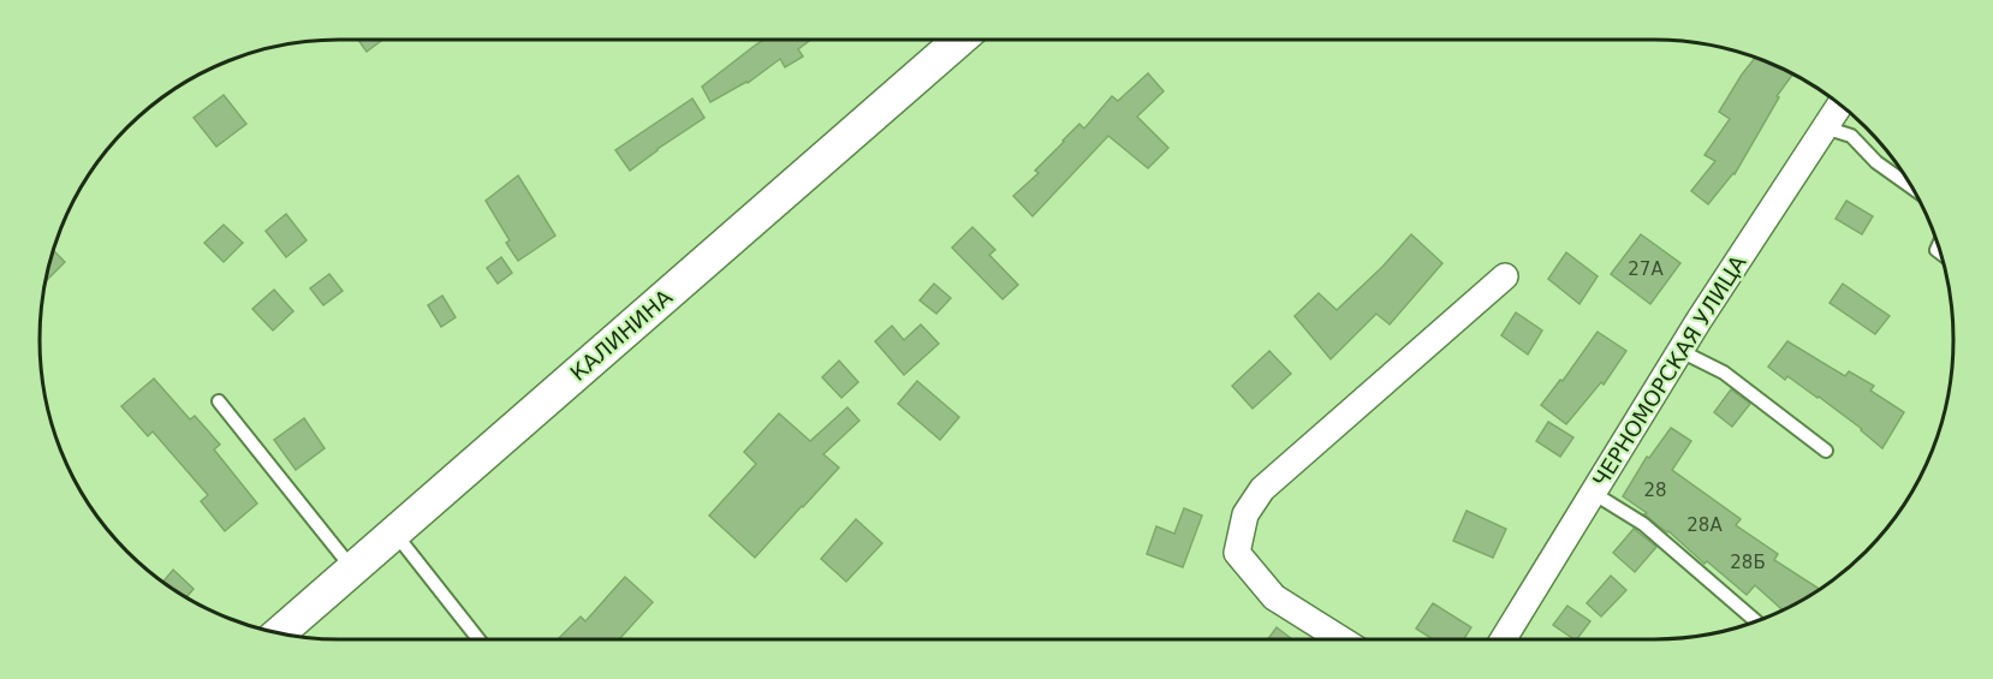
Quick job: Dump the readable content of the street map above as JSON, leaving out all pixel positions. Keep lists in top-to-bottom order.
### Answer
{
  "streets": {
    "street": ["КАЛИНИНА", "ЧЕРНОМОРСКАЯ УЛИЦА"]
  },
  "house_numbers": [
    "27А",
    "28",
    "28А",
    "28Б"
  ]
}
